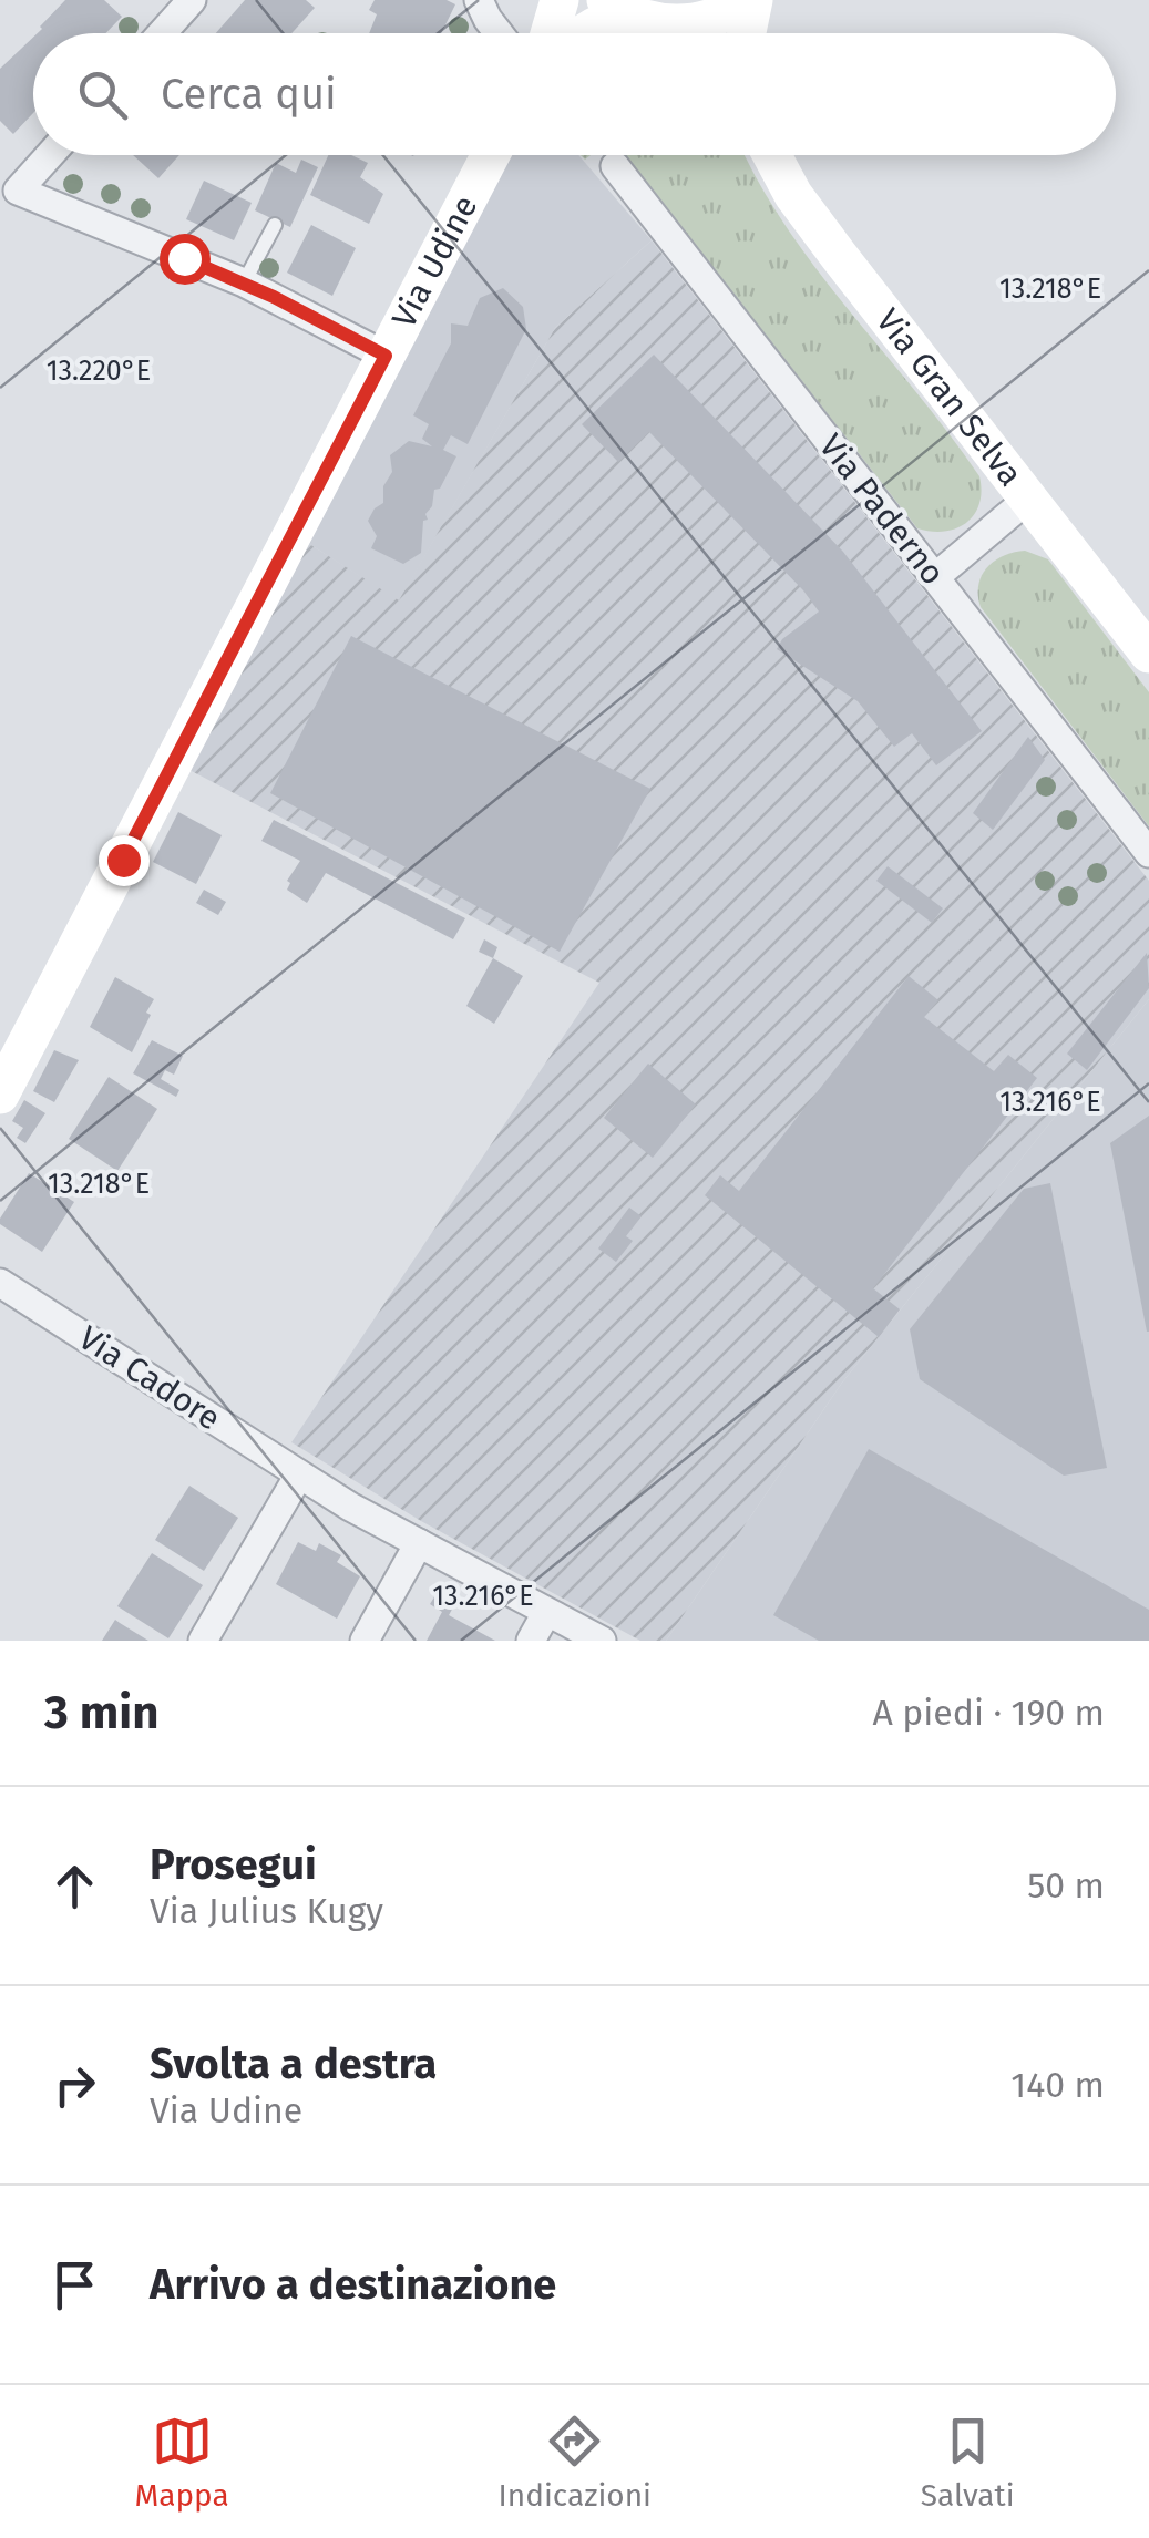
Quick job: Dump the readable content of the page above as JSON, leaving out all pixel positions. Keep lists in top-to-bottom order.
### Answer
{
  "streets": {
    "street": [
      "Via Udine",
      "Via Gran Selva",
      "Via Paderno",
      "Via Cadore"
    ]
  },
  "page": {
    "search": "Cerca qui",
    "heading": ["3 min", "A piedi · 190 m"],
    "list": [
      ["Prosegui", "Via Julius Kugy", "50 m"],
      ["Svolta a destra", "Via Udine", "140 m"],
      "Arrivo a destinazione"
    ],
    "nav": ["Mappa", "Indicazioni", "Salvati"]
  },
  "coordinates": ["13.218°E", "13.220°E", "13.216°E"]
}
